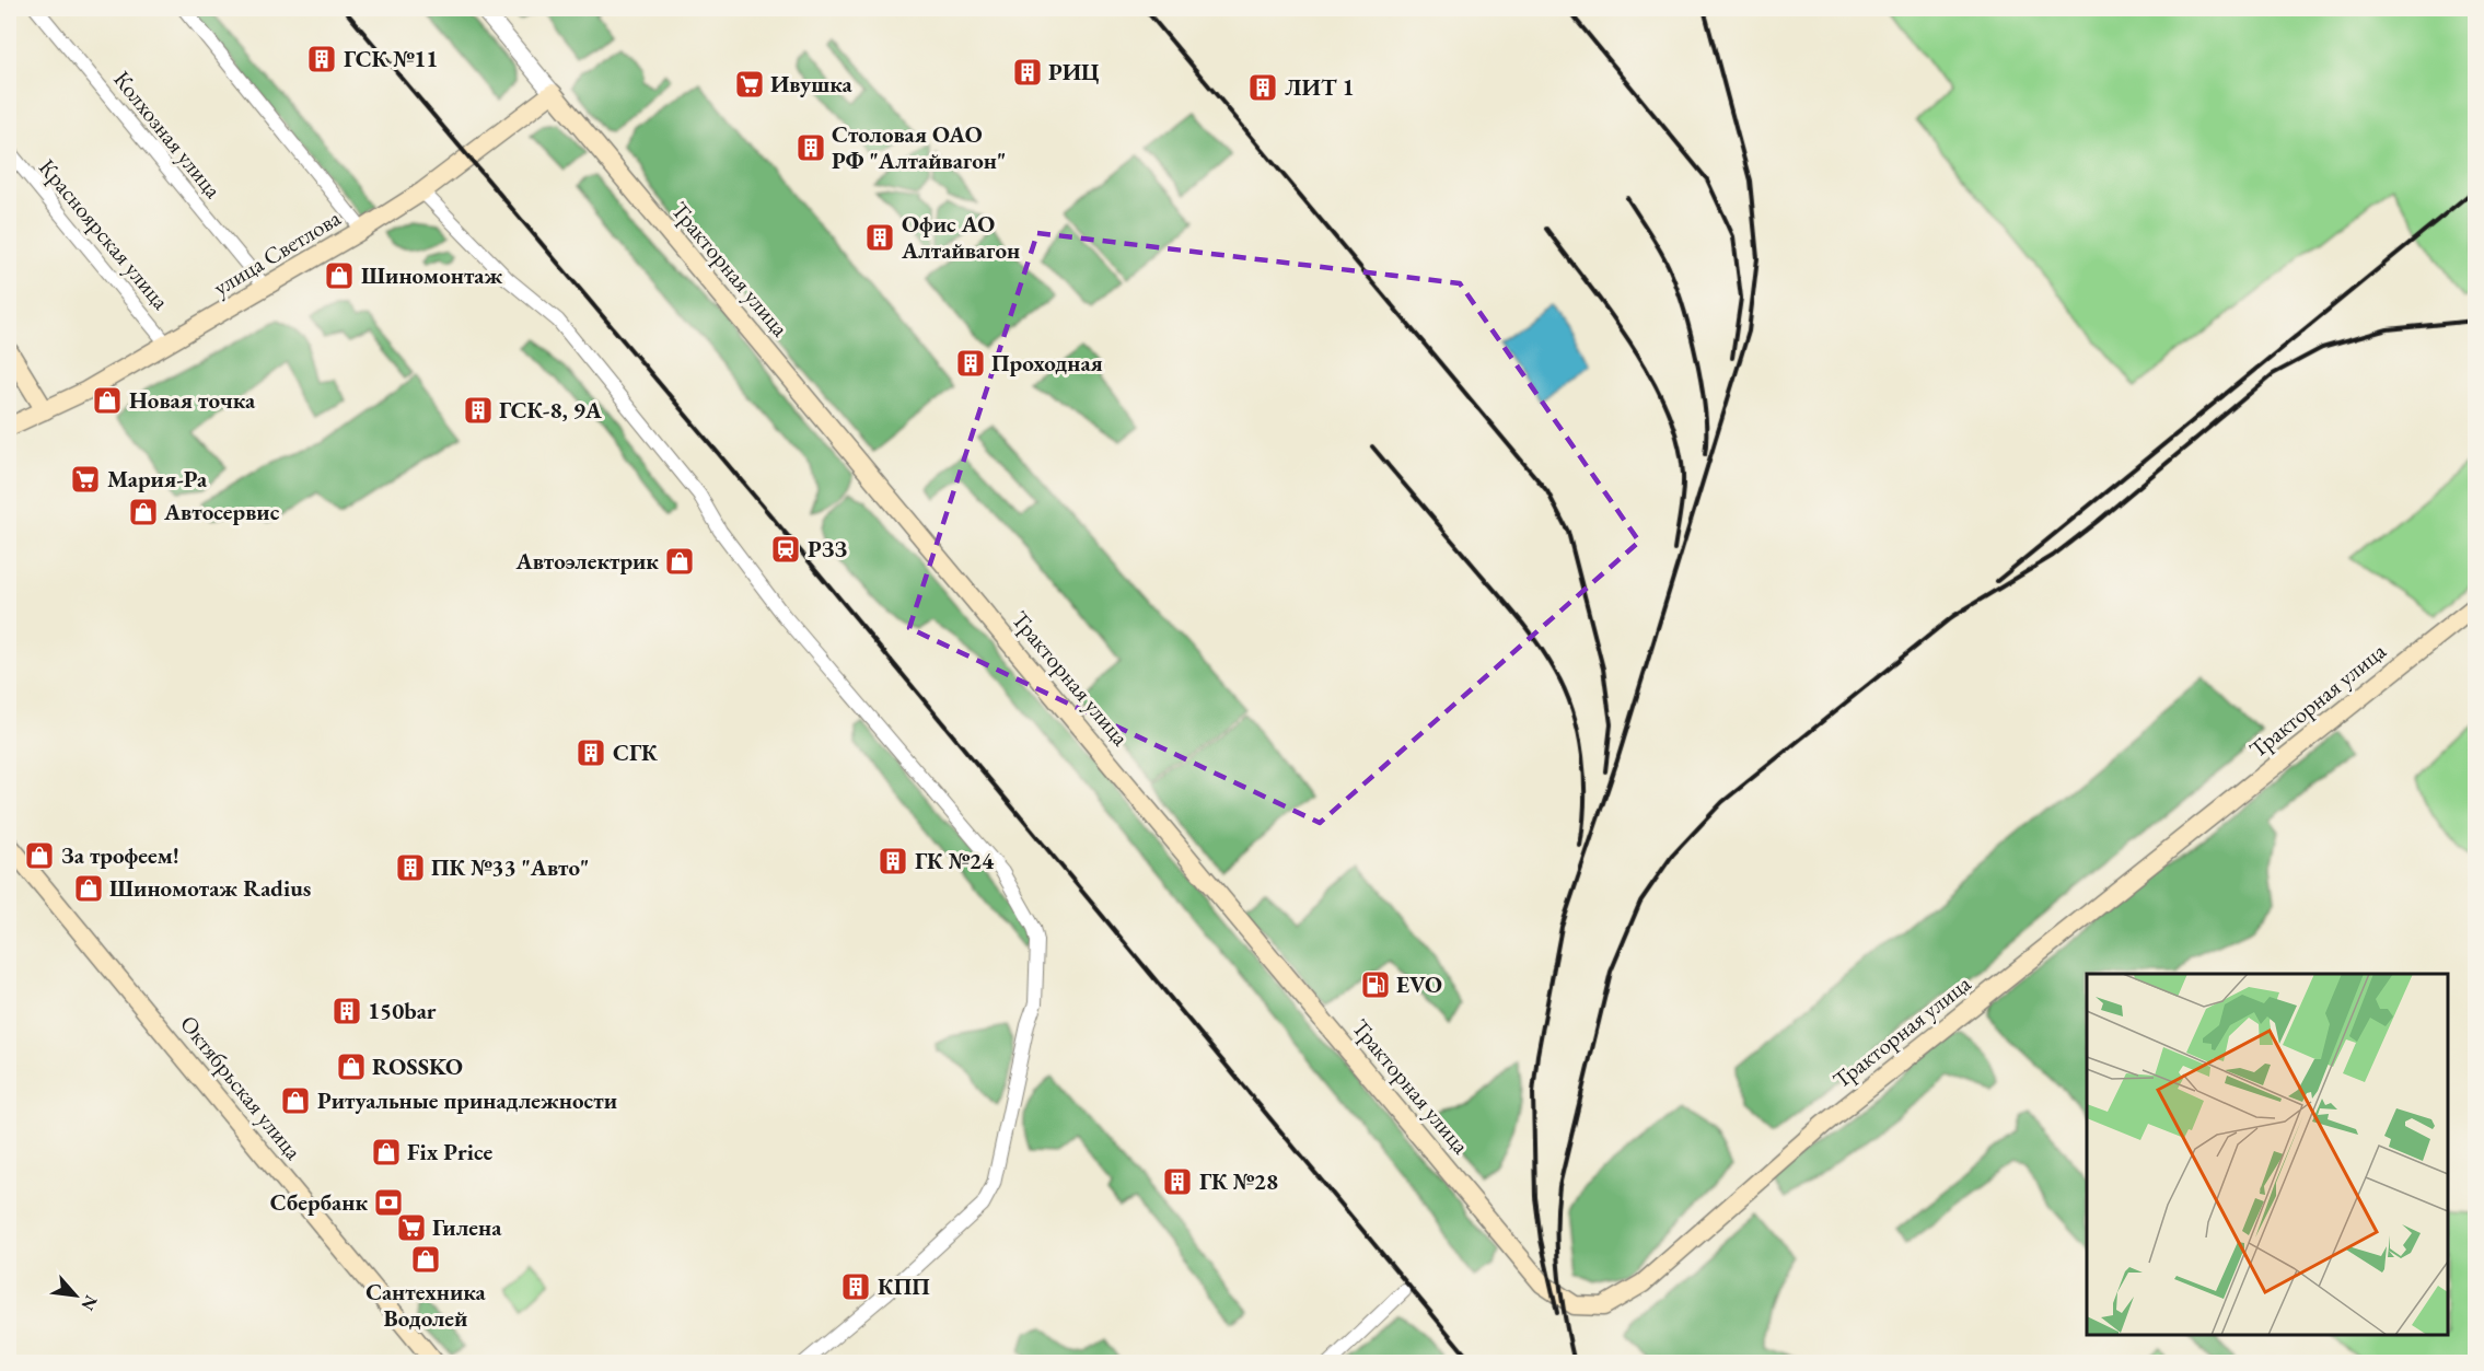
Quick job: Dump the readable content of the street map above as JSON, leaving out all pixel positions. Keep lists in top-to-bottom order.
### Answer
{
  "streets": {
    "main road": ["улица Светлова", "Тракторная улица", "Октябрьская улица"],
    "street": ["Колхозная улица", "Красноярская улица"]
  },
  "crossings": [
    ["Колхозная улица", "улица Светлова"],
    ["Красноярская улица", "улица Светлова"],
    ["улица Светлова", "Тракторная улица"]
  ],
  "places": {
    "building": [
      "ГСК №11",
      "РИЦ",
      "ЛИТ 1",
      "Столовая ОАО РФ \"Алтайвагон\"",
      "Офис АО Алтайвагон",
      "Проходная",
      "ГСК-8, 9А",
      "СГК",
      "ГК №24",
      "ПК №33 \"Авто\"",
      "150bar",
      "ГК №28",
      "КПП"
    ],
    "supermarket": ["Ивушка", "Мария-Ра", "Гилена"],
    "shop": [
      "Шиномонтаж",
      "Новая точка",
      "Автосервис",
      "Автоэлектрик",
      "За трофеем!",
      "Шиномотаж Radius",
      "ROSSKO",
      "Ритуальные принадлежности",
      "Fix Price",
      "Сантехника Водолей"
    ],
    "station": ["РЗЗ"],
    "fuel station": ["EVO"],
    "bank": ["Сбербанк"]
  },
  "north": "bottom right"
}
